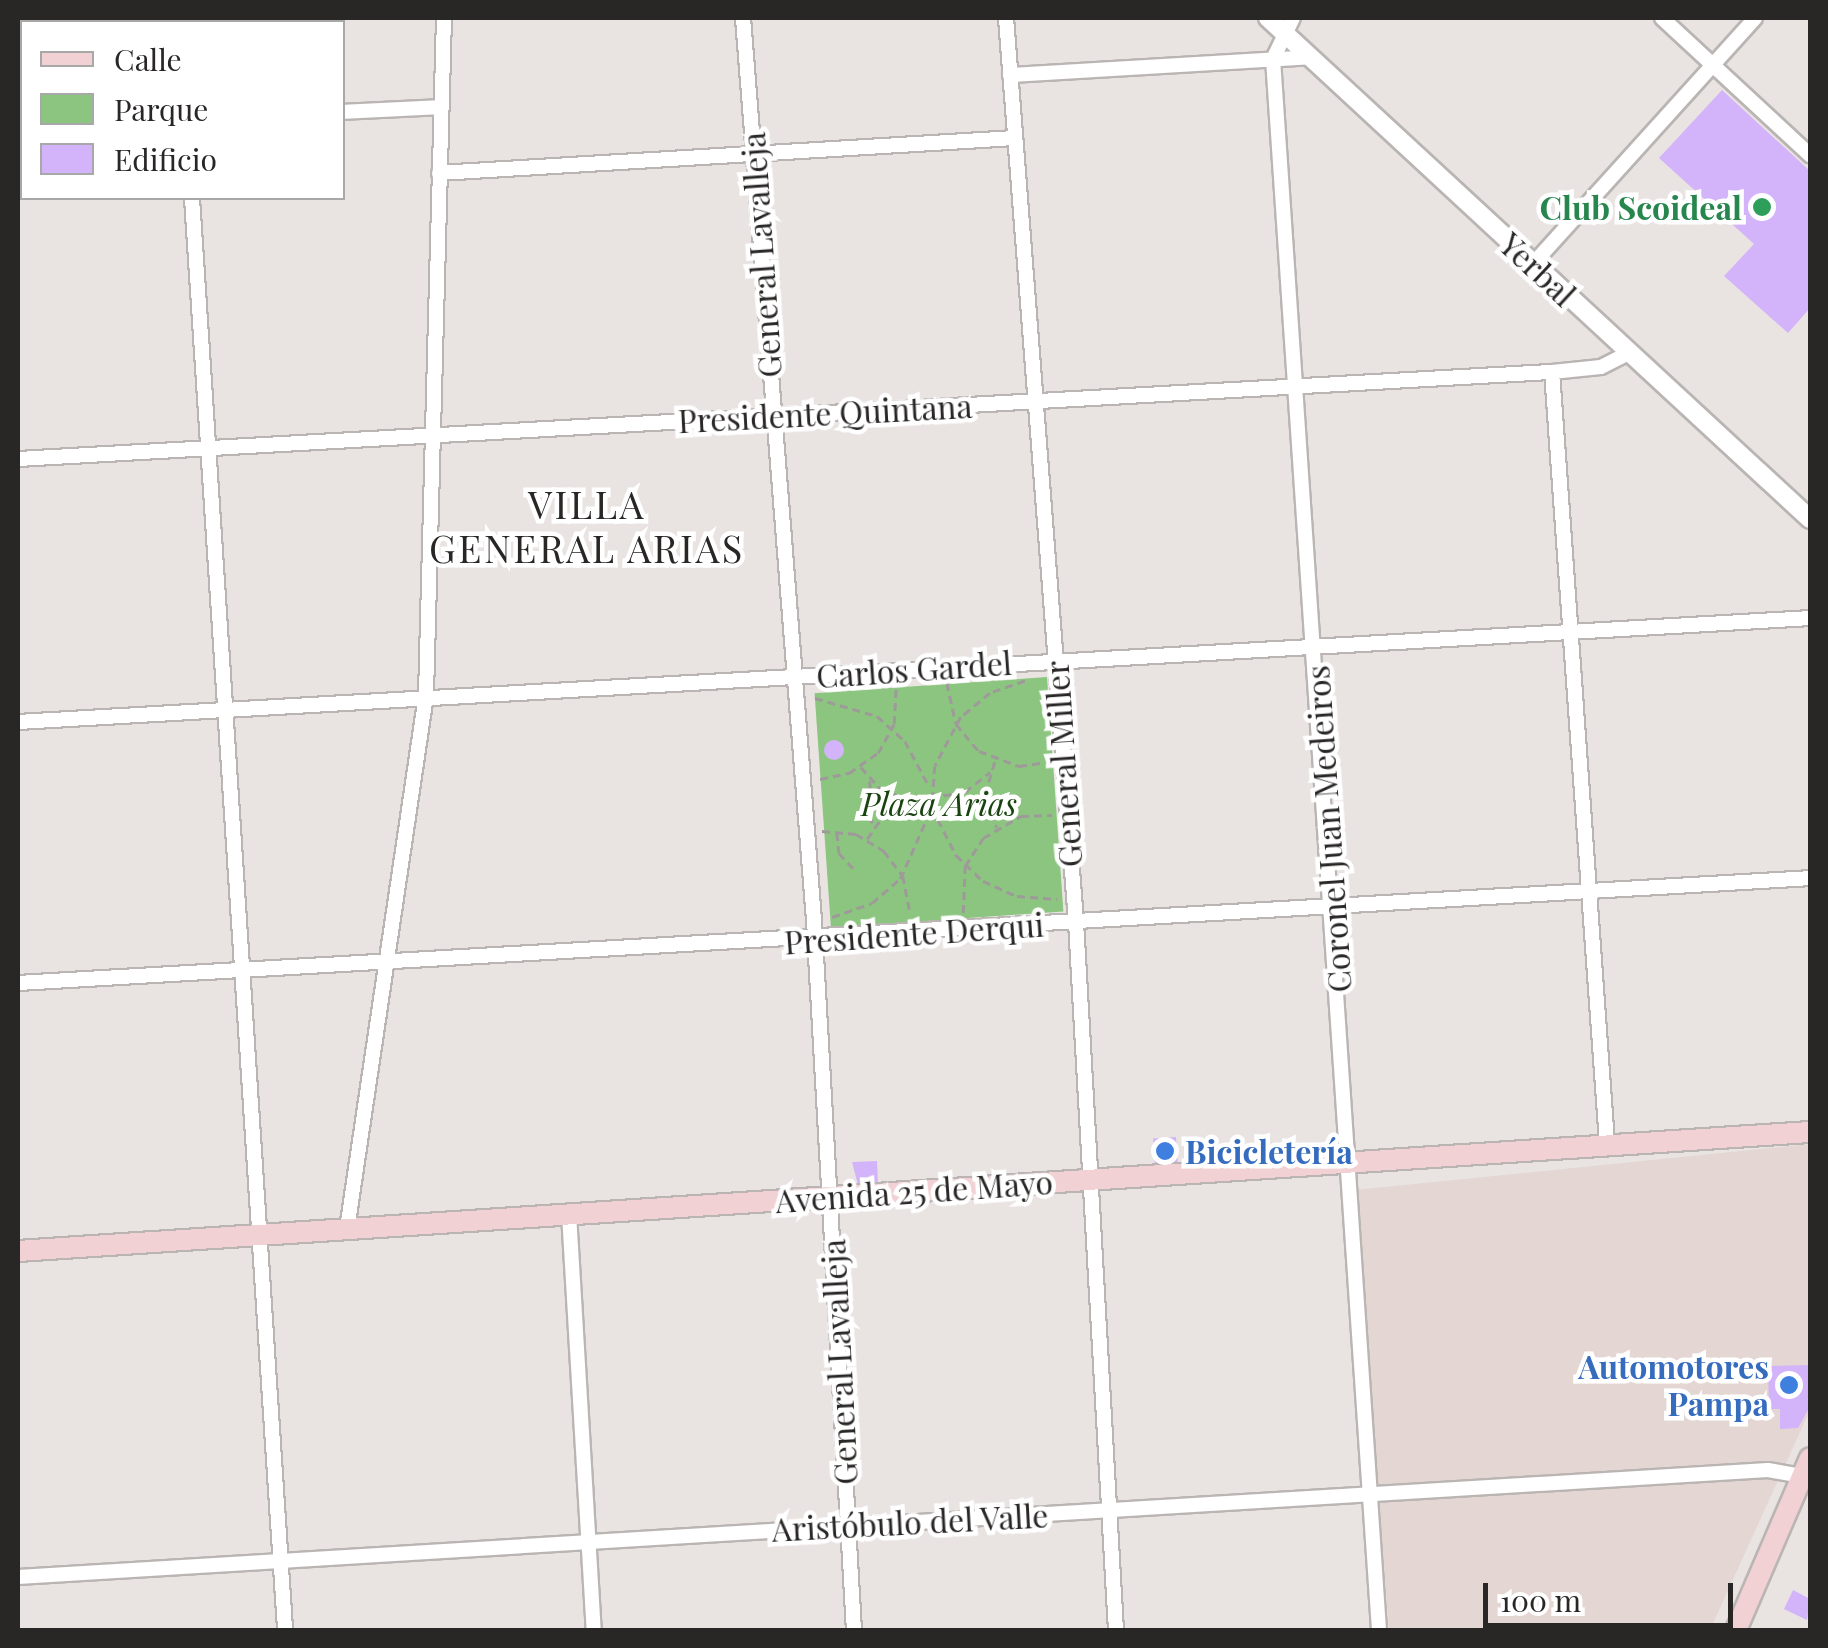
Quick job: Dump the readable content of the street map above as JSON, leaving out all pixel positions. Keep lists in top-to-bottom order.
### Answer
{
  "streets": {
    "main road": ["Avenida 25 de Mayo"],
    "street": [
      "General Lavalleja",
      "Yerbal",
      "Presidente Quintana",
      "Carlos Gardel",
      "General Miller",
      "Coronel Juan Medeiros",
      "Presidente Derqui",
      "Aristóbulo del Valle"
    ]
  },
  "crossings": [
    ["General Lavalleja", "Presidente Quintana"],
    ["General Lavalleja", "Carlos Gardel"],
    ["General Lavalleja", "Presidente Derqui"],
    ["General Lavalleja", "Avenida 25 de Mayo"],
    ["General Lavalleja", "Aristóbulo del Valle"],
    ["Yerbal", "Presidente Quintana"],
    ["Yerbal", "Coronel Juan Medeiros"],
    ["Presidente Quintana", "General Miller"],
    ["Presidente Quintana", "Coronel Juan Medeiros"],
    ["Carlos Gardel", "General Miller"],
    ["Carlos Gardel", "Coronel Juan Medeiros"],
    ["General Miller", "Presidente Derqui"],
    ["General Miller", "Avenida 25 de Mayo"],
    ["General Miller", "Aristóbulo del Valle"],
    ["Coronel Juan Medeiros", "Presidente Derqui"],
    ["Coronel Juan Medeiros", "Avenida 25 de Mayo"],
    ["Coronel Juan Medeiros", "Aristóbulo del Valle"]
  ],
  "districts": ["VILLA GENERAL ARIAS"],
  "parks": ["Plaza Arias"],
  "places": ["Club Scoideal", "Bicicletería", "Automotores Pampa"],
  "legend": ["Calle", "Parque", "Edificio"],
  "scale_bar": "100 m"
}
